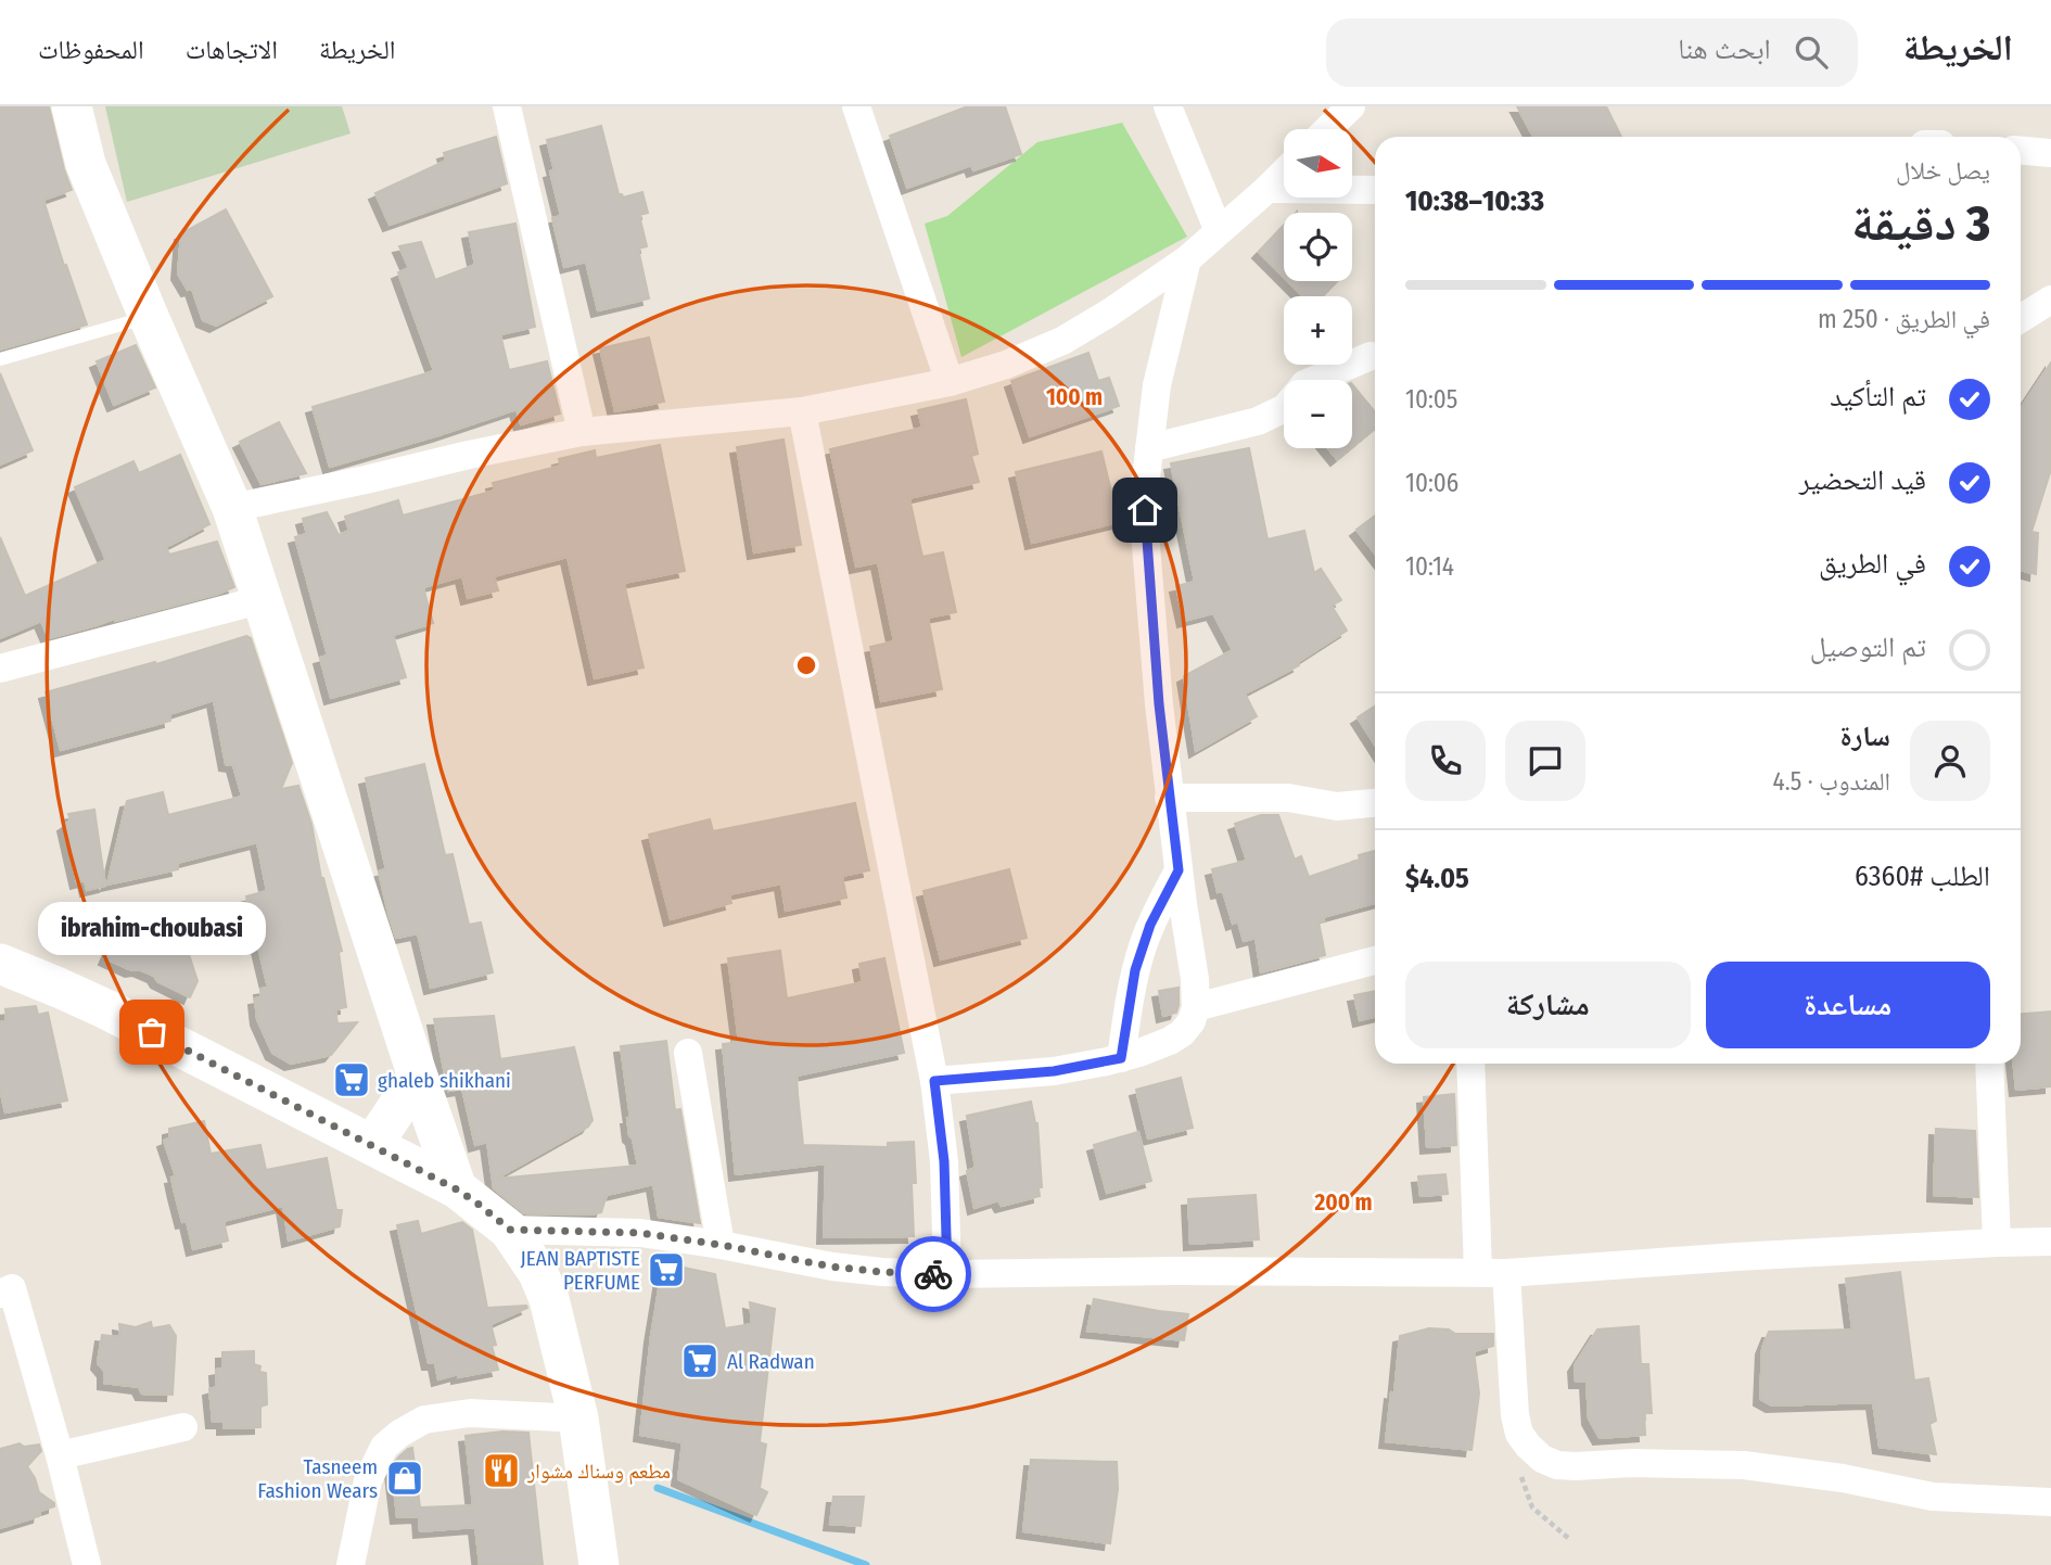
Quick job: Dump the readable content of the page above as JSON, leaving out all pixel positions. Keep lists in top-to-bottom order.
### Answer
{
  "places": {
    "other": ["ibrahim-choubasi"],
    "supermarket": ["ghaleb shikhani", "JEAN BAPTISTE PERFUME", "Al Radwan"],
    "restaurant": ["مطعم وسناك مشوار"],
    "shop": ["Tasneem Fashion Wears"]
  },
  "north": "right",
  "page": {
    "header": "الخريطة",
    "search": "ابحث هنا",
    "nav": ["الخريطة", "الاتجاهات", "المحفوظات"],
    "map_buttons": ["+", "−"],
    "heading": ["3 دقيقة", "يصل خلال", "10:33–10:38"],
    "panel": [
      "سارة",
      "المندوب · 4.5",
      "الطلب #6360",
      "$4.05"
    ],
    "bar": "في الطريق · 250 m",
    "list": [
      ["تم التأكيد", "10:05"],
      ["قيد التحضير", "10:06"],
      ["في الطريق", "10:14"],
      "تم التوصيل"
    ],
    "bubble": "ibrahim-choubasi",
    "buttons": ["مساعدة", "مشاركة"]
  },
  "rings": ["100 m", "200 m"]
}
